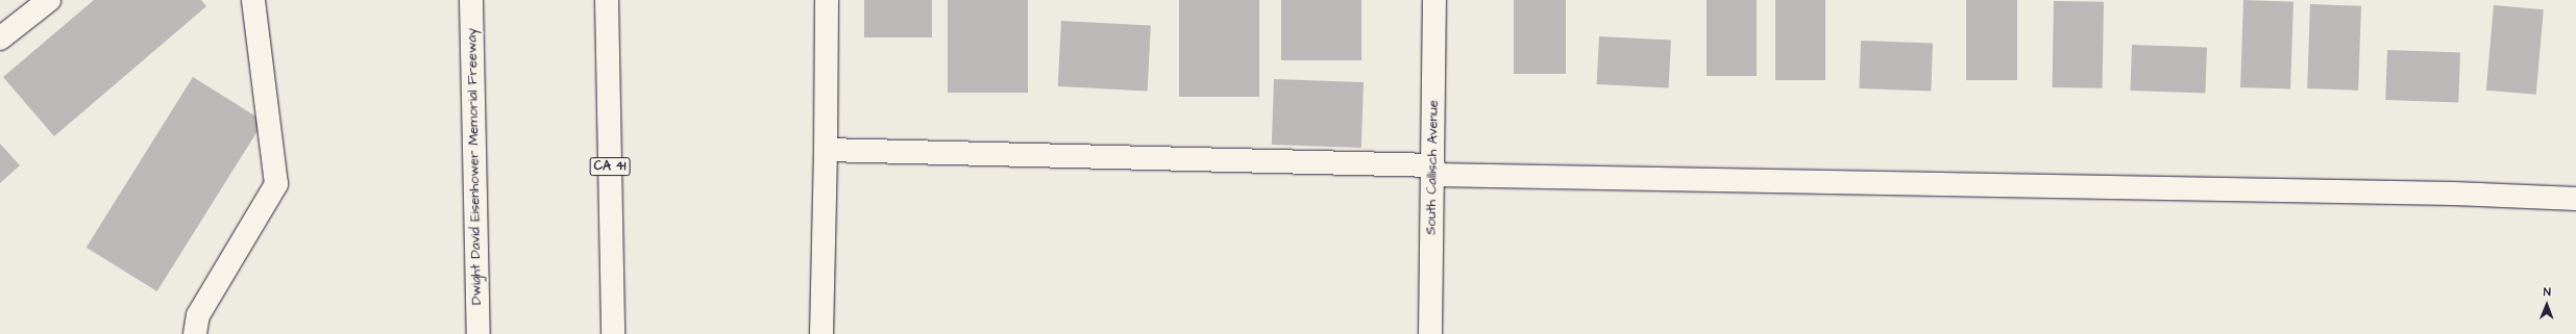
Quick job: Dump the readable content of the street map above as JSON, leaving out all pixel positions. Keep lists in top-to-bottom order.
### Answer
{
  "streets": {
    "main road": ["Dwight David Eisenhower Memorial Freeway", "CA 41", "South Callisch Avenue"]
  },
  "north": "top"
}
